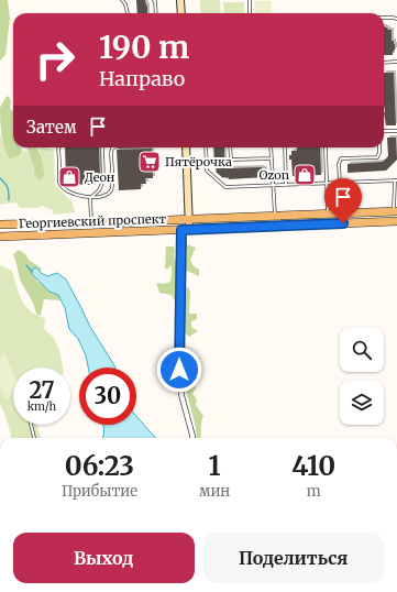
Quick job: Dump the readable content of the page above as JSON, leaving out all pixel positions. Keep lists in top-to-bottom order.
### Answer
{
  "streets": {
    "main road": ["Георгиевский проспект"]
  },
  "places": {
    "supermarket": ["Пятёрочка"],
    "shop": ["Ozon", "Деон"]
  },
  "page": {
    "turn": ["190 m", "Направо"],
    "then": "Затем",
    "speed": "27 km/h",
    "limit": "30",
    "eta": [
      "06:23",
      "Прибытие",
      "1",
      "мин",
      "410",
      "m"
    ],
    "buttons": ["Выход", "Поделиться"]
  }
}
